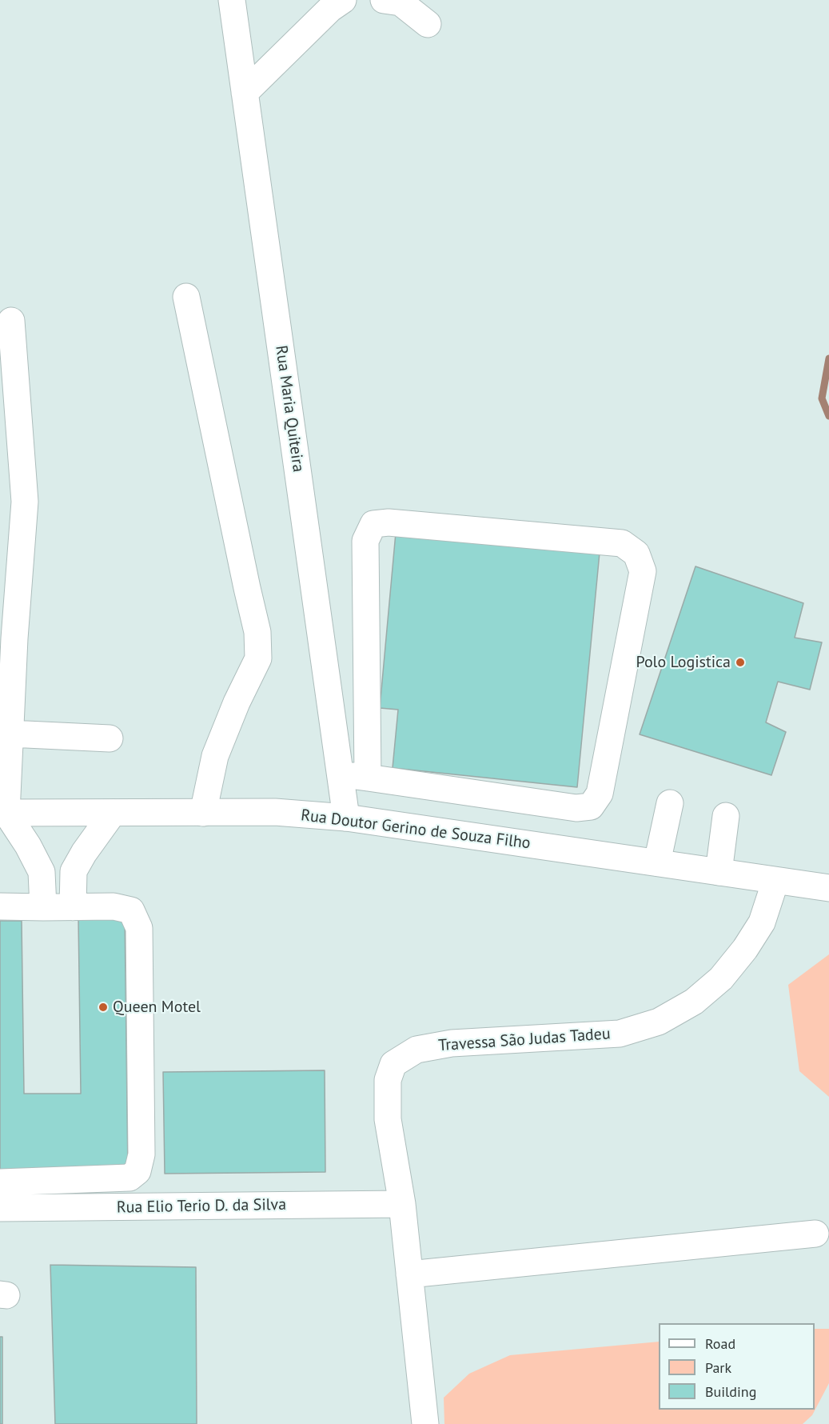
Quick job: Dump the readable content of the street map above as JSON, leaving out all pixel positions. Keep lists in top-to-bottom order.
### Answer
{
  "streets": {
    "street": [
      "Rua Maria Quiteira",
      "Rua Doutor Gerino de Souza Filho",
      "Travessa São Judas Tadeu",
      "Rua Elio Terio D. da Silva"
    ]
  },
  "crossings": [
    ["Rua Maria Quiteira", "Rua Doutor Gerino de Souza Filho"],
    ["Rua Doutor Gerino de Souza Filho", "Travessa São Judas Tadeu"],
    ["Travessa São Judas Tadeu", "Rua Elio Terio D. da Silva"]
  ],
  "places": ["Polo Logistica", "Queen Motel"],
  "legend": ["Road", "Park", "Building"]
}
